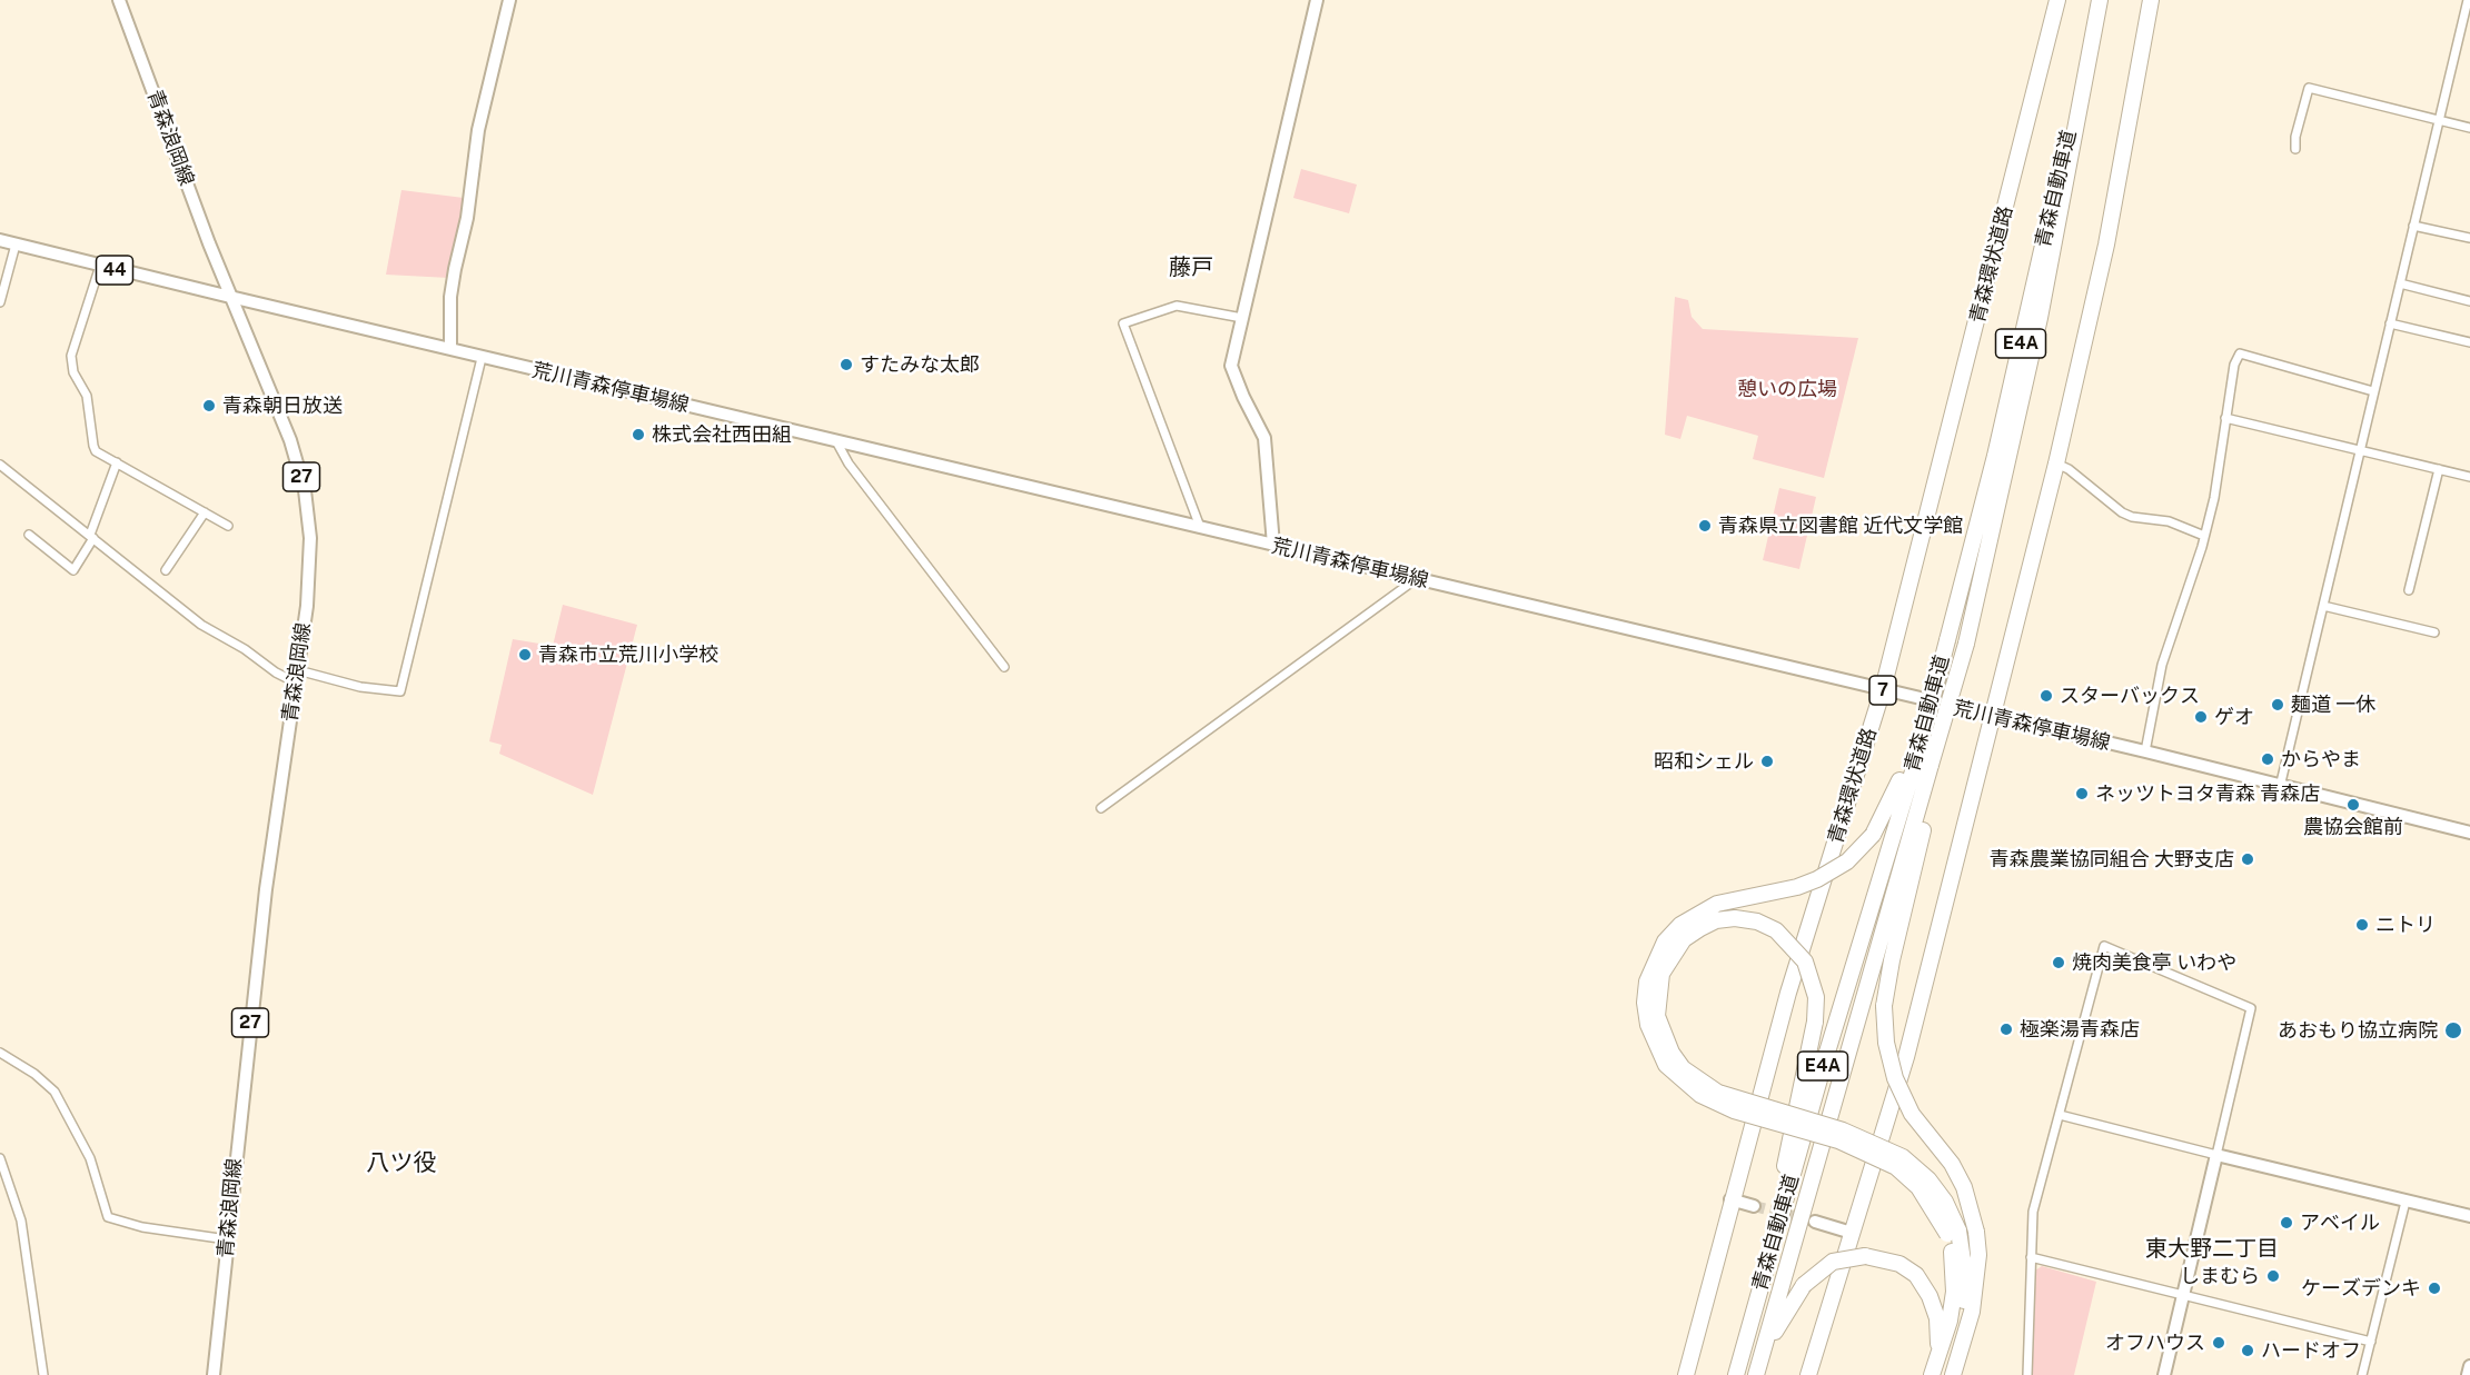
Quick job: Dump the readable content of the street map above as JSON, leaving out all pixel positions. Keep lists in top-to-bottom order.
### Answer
{
  "streets": {
    "highway": [
      "青森自動車道",
      "青森環状道路",
      "E4A",
      "7"
    ],
    "main road": [
      "青森浪岡線",
      "44",
      "荒川青森停車場線",
      "27"
    ]
  },
  "crossings": [
    ["青森浪岡線", "44"],
    ["青森浪岡線", "荒川青森停車場線"],
    ["青森環状道路", "荒川青森停車場線"],
    ["44", "荒川青森停車場線"]
  ],
  "districts": ["藤戸", "八ツ役", "東大野二丁目"],
  "parks": ["憩いの広場"],
  "places": [
    "すたみな太郎",
    "青森朝日放送",
    "株式会社西田組",
    "青森県立図書館 近代文学館",
    "青森市立荒川小学校",
    "スターバックス",
    "麺道 一休",
    "ゲオ",
    "からやま",
    "昭和シェル",
    "ネッツトヨタ青森 青森店",
    "農協会館前",
    "青森農業協同組合 大野支店",
    "ニトリ",
    "焼肉美食亭 いわや",
    "極楽湯青森店",
    "あおもり協立病院",
    "アベイル",
    "しまむら",
    "ケーズデンキ",
    "オフハウス",
    "ハードオフ"
  ]
}
